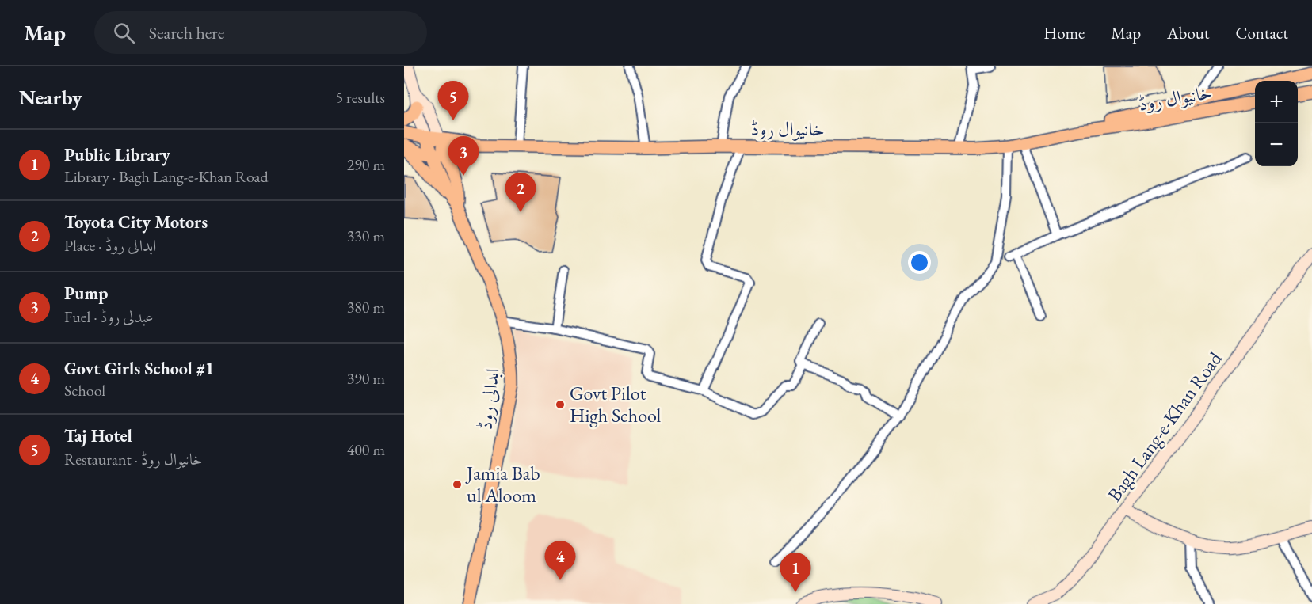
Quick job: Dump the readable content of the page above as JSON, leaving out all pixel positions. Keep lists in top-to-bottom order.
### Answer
{
  "streets": {
    "main road": ["خانیوال روڈ", "ابدالی روڈ"],
    "street": ["Bagh Lang-e-Khan Road"]
  },
  "places": ["Govt Pilot High School", "Jamia Bab ul Aloom"],
  "page": {
    "header": "Map",
    "search": "Search here",
    "nav": [
      "Home",
      "Map",
      "About",
      "Contact"
    ],
    "heading": ["Nearby", "5 results"],
    "map_buttons": ["+", "−"],
    "pins": [
      "5",
      "3",
      "2",
      "4",
      "1"
    ],
    "list": [
      {
        "mark": "1",
        "name": "Public Library",
        "note": "Library · Bagh Lang-e-Khan Road",
        "value": "290 m"
      },
      {
        "mark": "2",
        "name": "Toyota City Motors",
        "note": "Place · ابدالی روڈ",
        "value": "330 m"
      },
      {
        "mark": "3",
        "name": "Pump",
        "note": "Fuel · عبدلی روڈ",
        "value": "380 m"
      },
      {
        "mark": "4",
        "name": "Govt Girls School #1",
        "note": "School",
        "value": "390 m"
      },
      {
        "mark": "5",
        "name": "Taj Hotel",
        "note": "Restaurant · خانیوال روڈ",
        "value": "400 m"
      }
    ]
  }
}
